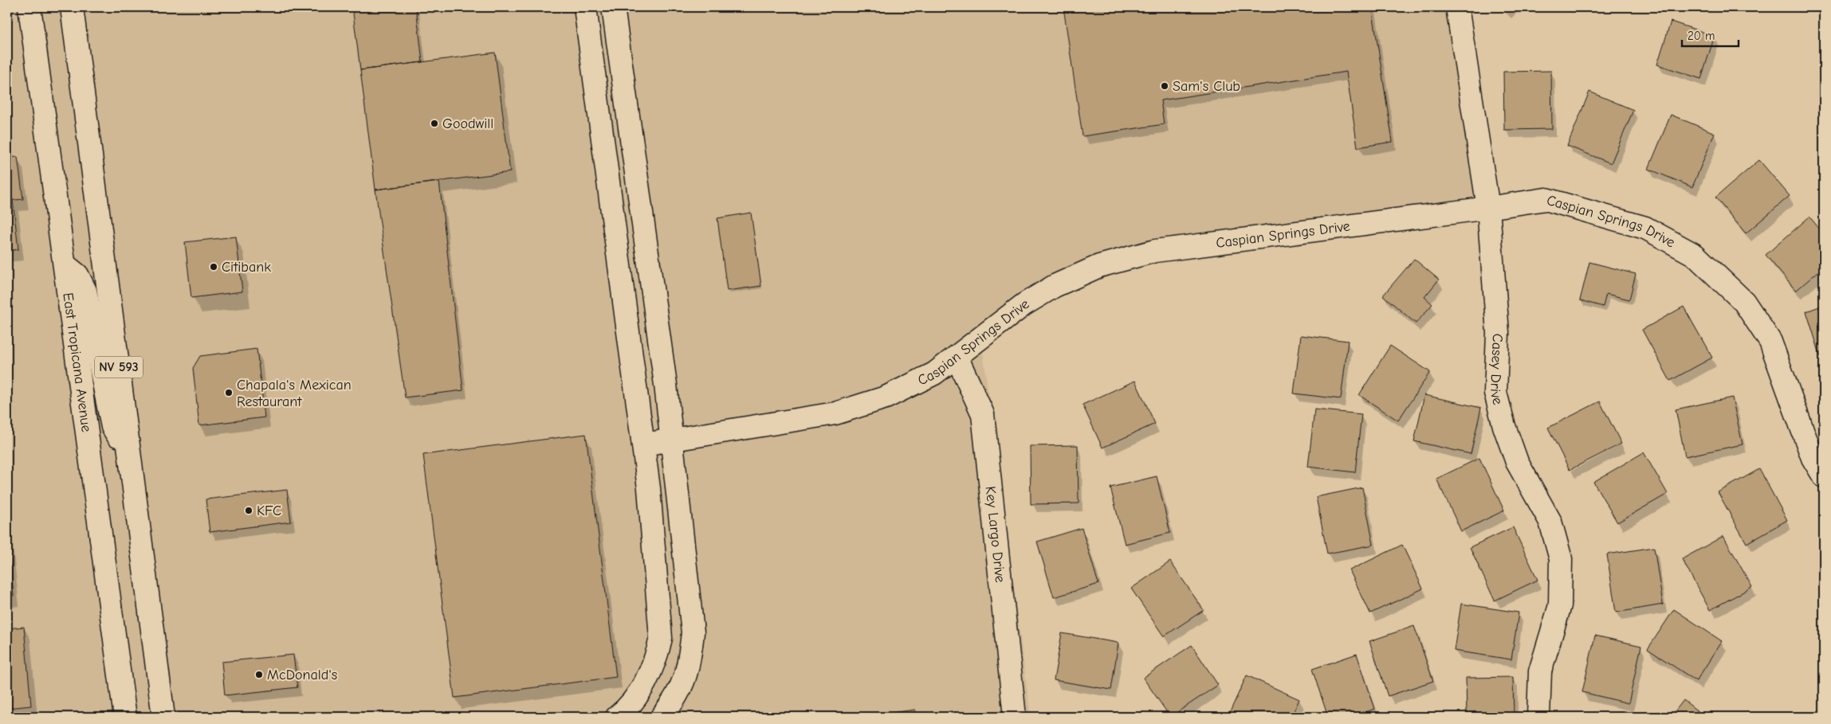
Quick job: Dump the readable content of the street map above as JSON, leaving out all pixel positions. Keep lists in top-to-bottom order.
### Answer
{
  "streets": {
    "street": [
      "Caspian Springs Drive",
      "East Tropicana Avenue",
      "NV 593",
      "Casey Drive",
      "Key Largo Drive"
    ]
  },
  "crossings": [
    ["Caspian Springs Drive", "Casey Drive"],
    ["Caspian Springs Drive", "Key Largo Drive"]
  ],
  "places": [
    "Sam's Club",
    "Goodwill",
    "Citibank",
    "Chapala's Mexican Restaurant",
    "KFC",
    "McDonald's"
  ],
  "scale_bar": "20 m"
}
